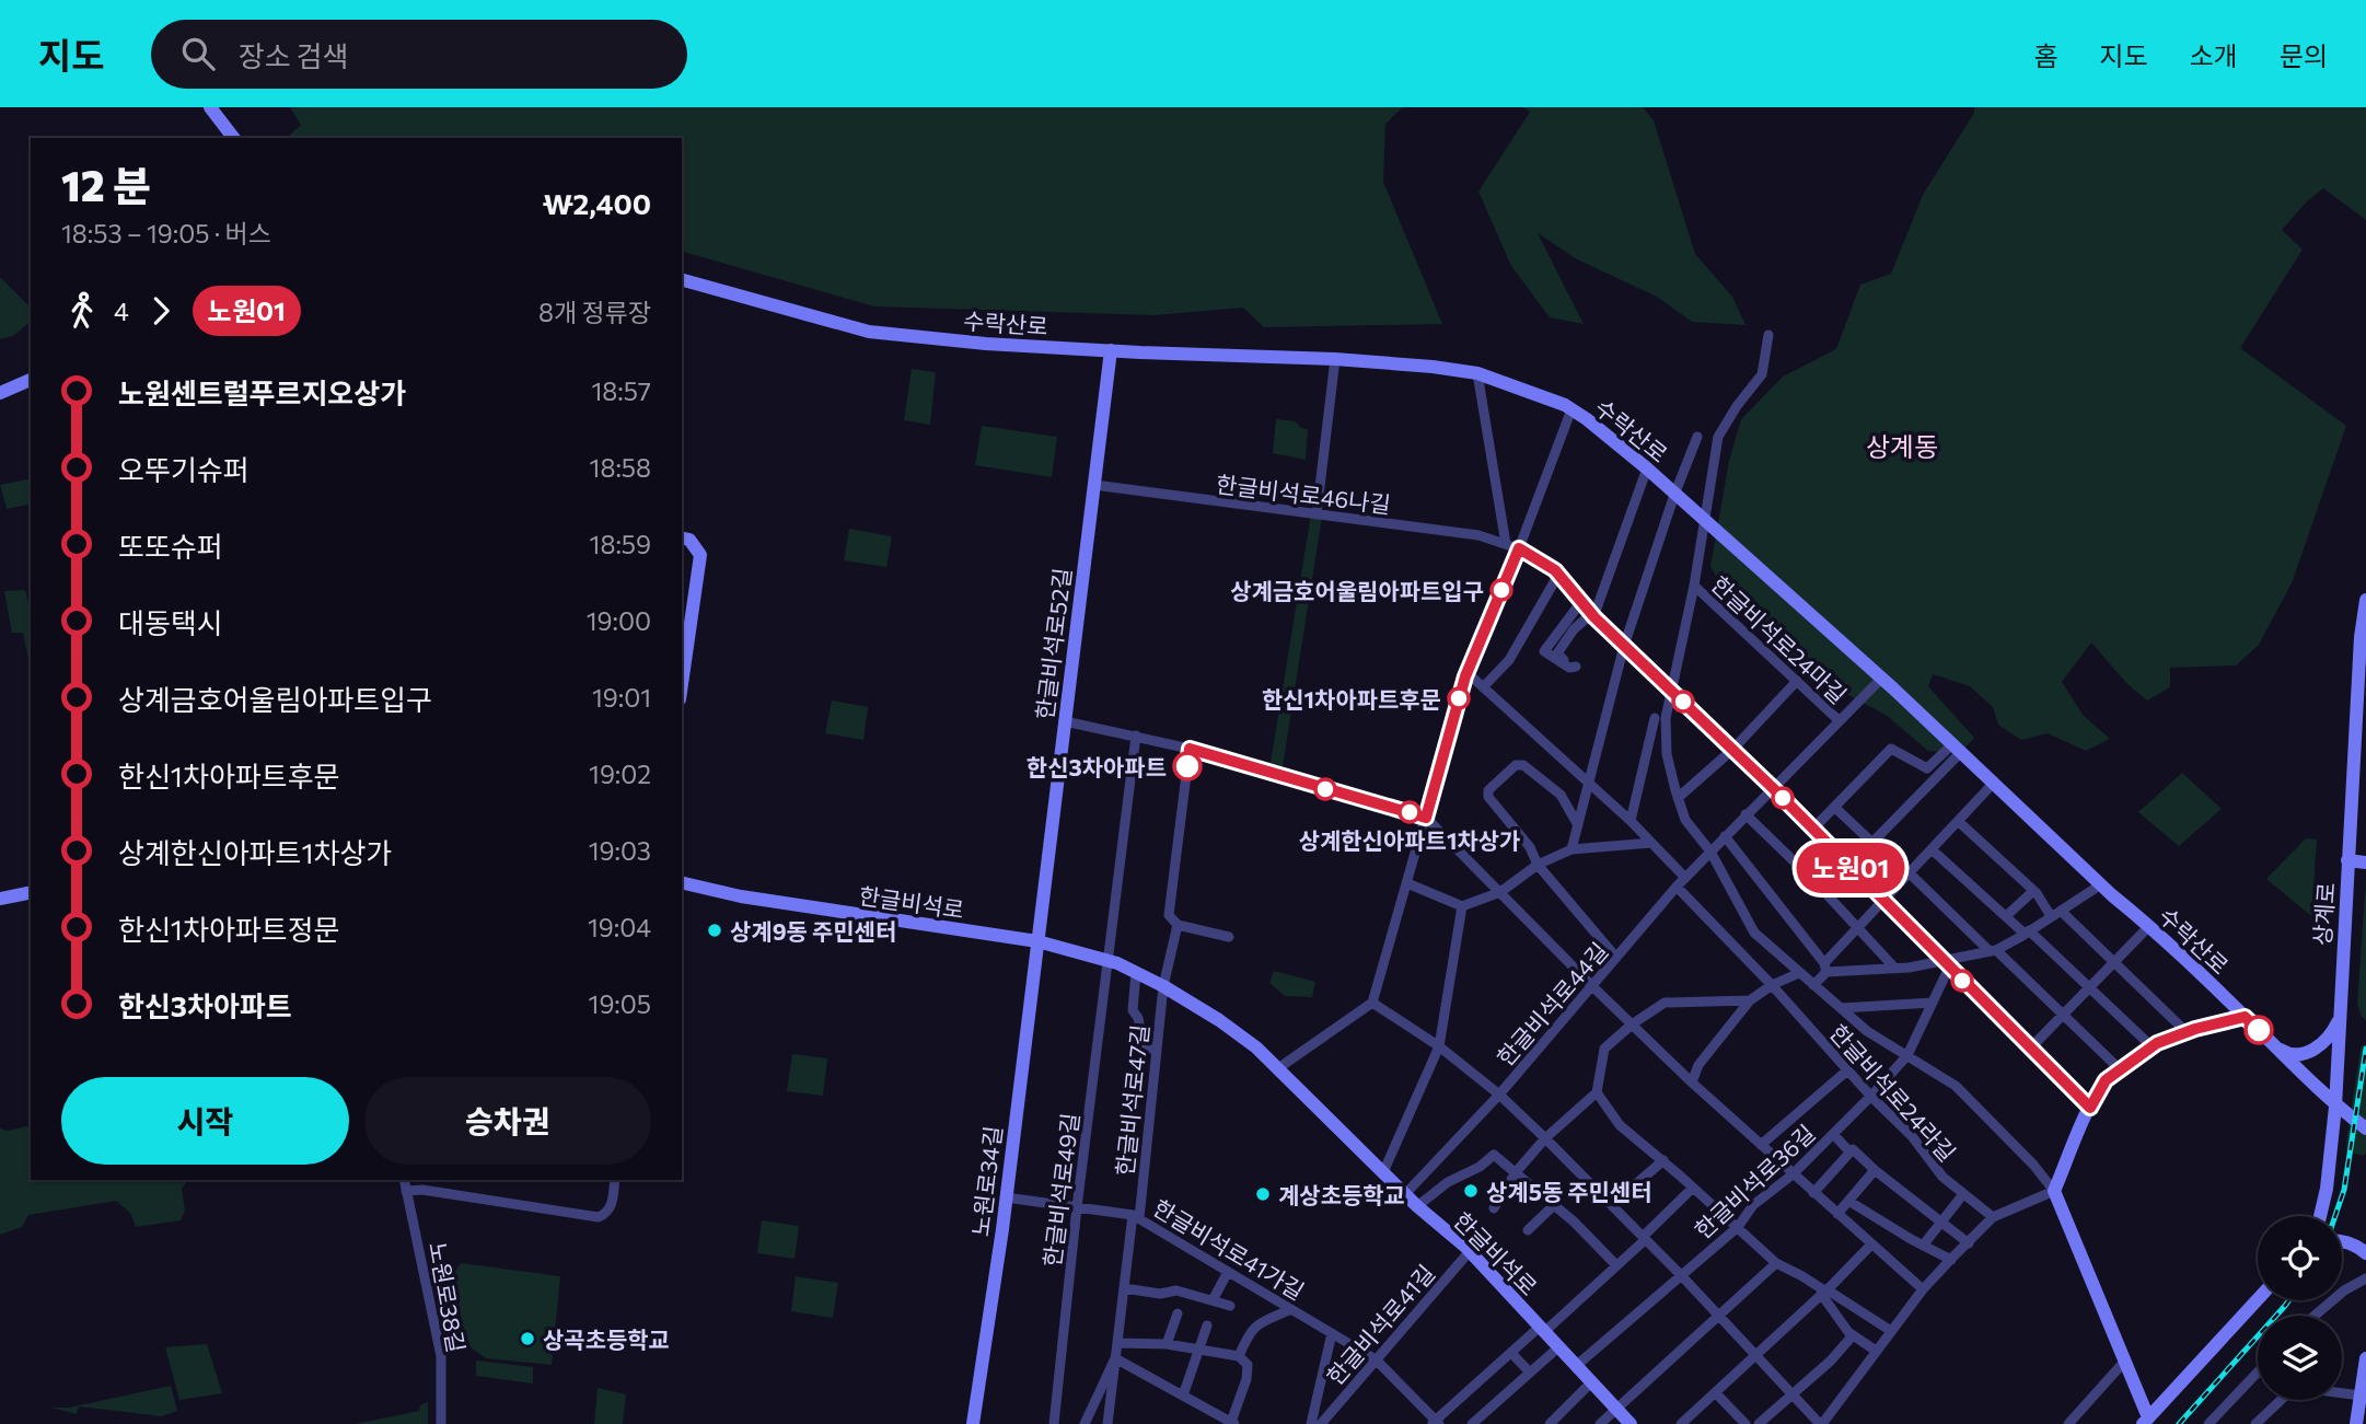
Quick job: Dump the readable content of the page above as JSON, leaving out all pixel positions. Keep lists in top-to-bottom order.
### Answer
{
  "streets": {
    "street": [
      "수락산로",
      "한글비석로46나길",
      "한글비석로24마길",
      "한글비석로52길",
      "한글비석로",
      "상계로",
      "한글비석로44길",
      "한글비석로24라길",
      "한글비석로47길",
      "노원로34길",
      "한글비석로36길",
      "한글비석로49길",
      "한글비석로41가길",
      "노원로38길",
      "한글비석로41길"
    ]
  },
  "crossings": [
    ["수락산로", "한글비석로24마길"],
    ["수락산로", "한글비석로52길"],
    ["수락산로", "상계로"],
    ["수락산로", "한글비석로44길"],
    ["한글비석로46나길", "한글비석로24마길"],
    ["한글비석로46나길", "한글비석로52길"],
    ["한글비석로46나길", "한글비석로44길"],
    ["한글비석로46나길", "한글비석로36길"],
    ["한글비석로24마길", "한글비석로44길"],
    ["한글비석로24마길", "한글비석로36길"],
    ["한글비석로52길", "한글비석로"],
    ["한글비석로52길", "노원로34길"],
    ["한글비석로", "한글비석로44길"],
    ["한글비석로", "한글비석로47길"],
    ["한글비석로", "노원로34길"],
    ["한글비석로", "한글비석로36길"],
    ["한글비석로", "한글비석로49길"],
    ["한글비석로", "한글비석로41길"],
    ["한글비석로44길", "한글비석로24라길"],
    ["한글비석로24라길", "한글비석로36길"],
    ["한글비석로47길", "한글비석로41가길"],
    ["노원로34길", "한글비석로41가길"],
    ["한글비석로49길", "한글비석로41가길"],
    ["한글비석로41가길", "한글비석로41길"]
  ],
  "districts": ["상계동"],
  "places": [
    "상계금호어울림아파트입구",
    "한신1차아파트후문",
    "한신3차아파트",
    "상계한신아파트1차상가",
    "상계9동 주민센터",
    "상계5동 주민센터",
    "계상초등학교",
    "상곡초등학교"
  ],
  "lines": ["bus line 노원01"],
  "page": {
    "header": "지도",
    "search": "장소 검색",
    "nav": [
      "홈",
      "지도",
      "소개",
      "문의"
    ],
    "on_map": "노원01",
    "heading": ["12 분", "18:53 – 19:05 · 버스", "₩2,400"],
    "legs": ["4", "노원01", "8개 정류장"],
    "list": [
      {
        "name": "노원센트럴푸르지오상가",
        "value": "18:57"
      },
      {
        "name": "오뚜기슈퍼",
        "value": "18:58"
      },
      {
        "name": "또또슈퍼",
        "value": "18:59"
      },
      {
        "name": "대동택시",
        "value": "19:00"
      },
      {
        "name": "상계금호어울림아파트입구",
        "value": "19:01"
      },
      {
        "name": "한신1차아파트후문",
        "value": "19:02"
      },
      {
        "name": "상계한신아파트1차상가",
        "value": "19:03"
      },
      {
        "name": "한신1차아파트정문",
        "value": "19:04"
      },
      {
        "name": "한신3차아파트",
        "value": "19:05"
      }
    ],
    "buttons": ["시작", "승차권"]
  }
}
